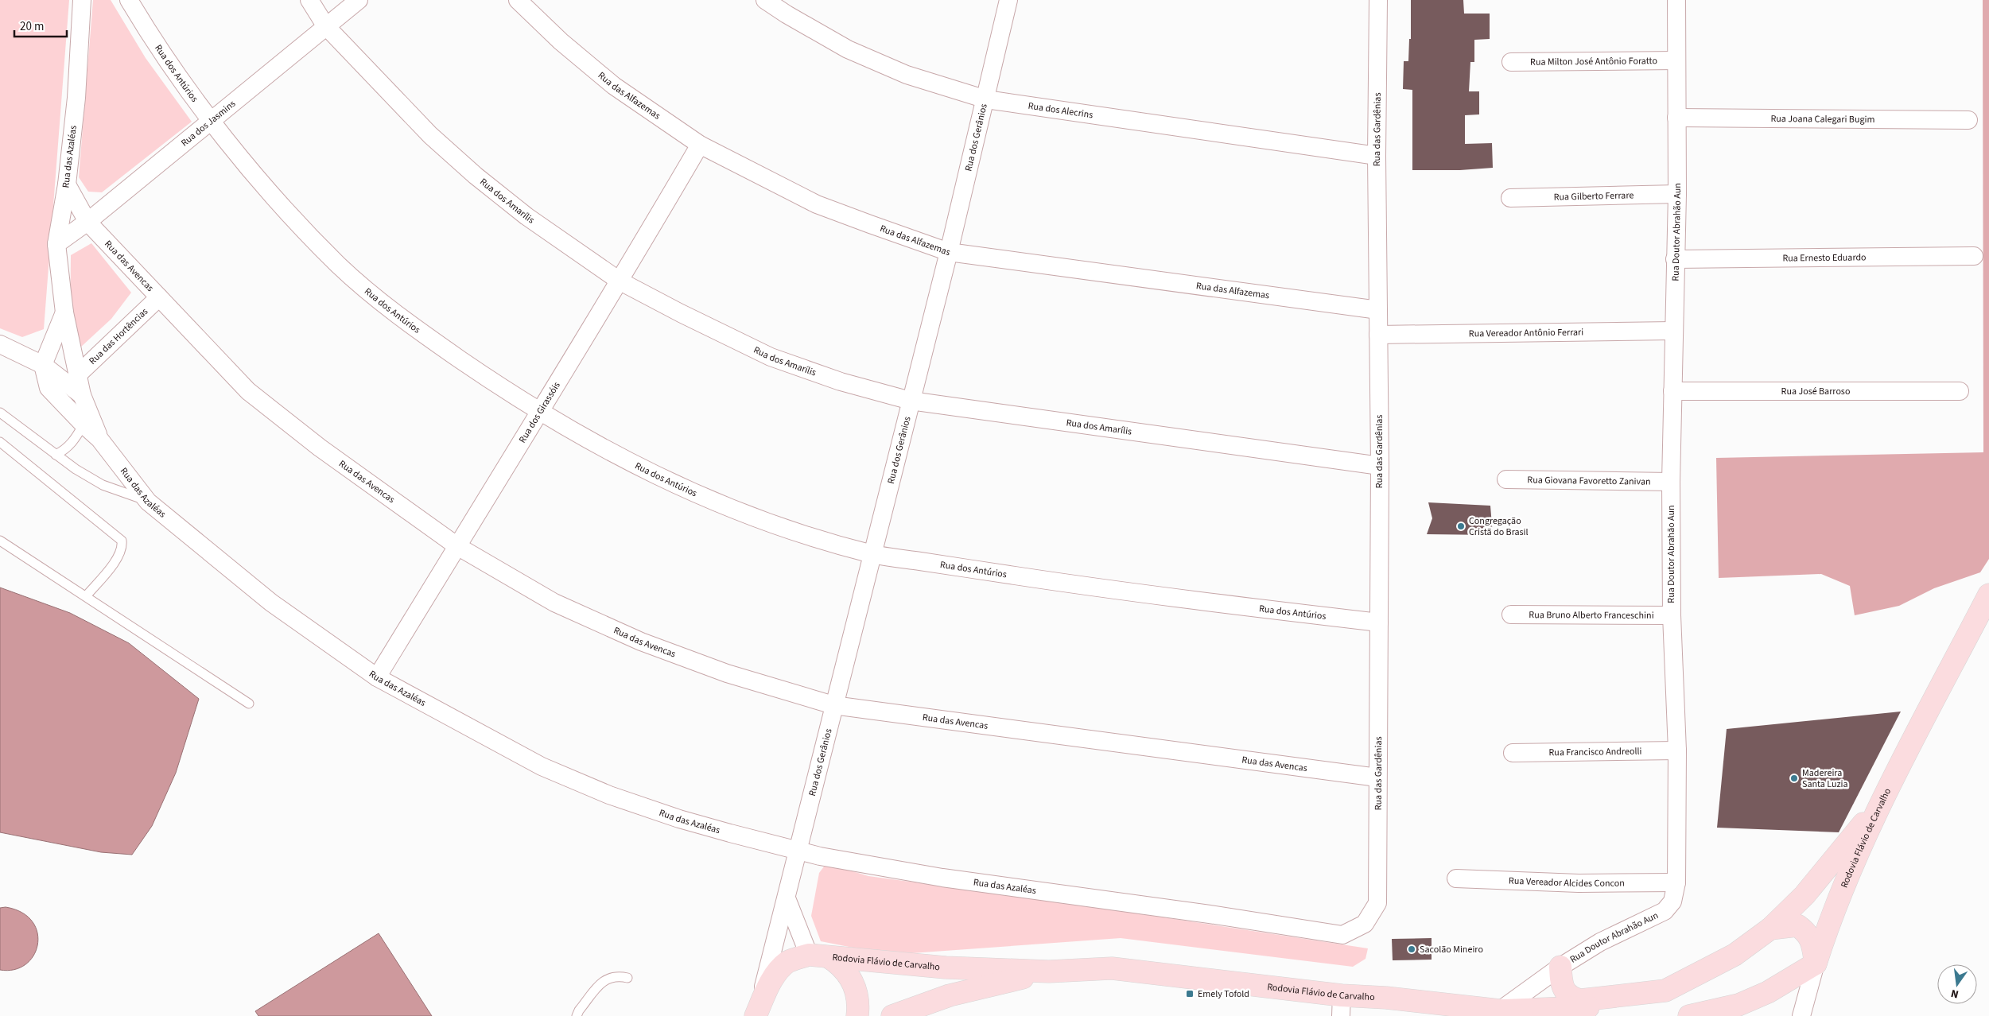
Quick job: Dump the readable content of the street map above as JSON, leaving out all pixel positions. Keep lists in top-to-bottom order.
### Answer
{
  "streets": {
    "main road": ["Rodovia Flávio de Carvalho"],
    "street": [
      "Rua Milton José Antônio Foratto",
      "Rua dos Antúrios",
      "Rua das Alfazemas",
      "Rua dos Alecrins",
      "Rua Joana Calegari Bugim",
      "Rua dos Jasmins",
      "Rua das Gardênias",
      "Rua dos Gerânios",
      "Rua das Azaléas",
      "Rua Gilberto Ferrare",
      "Rua dos Amarílis",
      "Rua Doutor Abrahão Aun",
      "Rua Ernesto Eduardo",
      "Rua das Avencas",
      "Rua Vereador Antônio Ferrari",
      "Rua das Hortências",
      "Rua José Barroso",
      "Rua dos Girassóis",
      "Rua Giovana Favoretto Zanivan",
      "Rua Bruno Alberto Franceschini",
      "Rua Francisco Andreolli",
      "Rua Vereador Alcides Concon"
    ]
  },
  "crossings": [
    ["Rua Milton José Antônio Foratto", "Rua Doutor Abrahão Aun"],
    ["Rua dos Antúrios", "Rua dos Jasmins"],
    ["Rua dos Antúrios", "Rua das Gardênias"],
    ["Rua dos Antúrios", "Rua dos Gerânios"],
    ["Rua dos Antúrios", "Rua dos Girassóis"],
    ["Rua das Alfazemas", "Rua das Gardênias"],
    ["Rua das Alfazemas", "Rua dos Gerânios"],
    ["Rua das Alfazemas", "Rua dos Girassóis"],
    ["Rua dos Alecrins", "Rua das Gardênias"],
    ["Rua dos Alecrins", "Rua dos Gerânios"],
    ["Rua Joana Calegari Bugim", "Rua Doutor Abrahão Aun"],
    ["Rua dos Jasmins", "Rua das Azaléas"],
    ["Rua dos Jasmins", "Rua dos Amarílis"],
    ["Rua dos Jasmins", "Rua das Avencas"],
    ["Rua das Gardênias", "Rua das Azaléas"],
    ["Rua das Gardênias", "Rua dos Amarílis"],
    ["Rua das Gardênias", "Rua das Avencas"],
    ["Rua das Gardênias", "Rua Vereador Antônio Ferrari"],
    ["Rua dos Gerânios", "Rua das Azaléas"],
    ["Rua dos Gerânios", "Rua dos Amarílis"],
    ["Rua dos Gerânios", "Rua das Avencas"],
    ["Rua dos Gerânios", "Rodovia Flávio de Carvalho"],
    ["Rua das Azaléas", "Rua das Avencas"],
    ["Rua das Azaléas", "Rua das Hortências"],
    ["Rua das Azaléas", "Rua dos Girassóis"],
    ["Rua Gilberto Ferrare", "Rua Doutor Abrahão Aun"],
    ["Rua dos Amarílis", "Rua dos Girassóis"],
    ["Rua Doutor Abrahão Aun", "Rua Ernesto Eduardo"],
    ["Rua Doutor Abrahão Aun", "Rua Vereador Antônio Ferrari"],
    ["Rua Doutor Abrahão Aun", "Rua José Barroso"],
    ["Rua Doutor Abrahão Aun", "Rua Giovana Favoretto Zanivan"],
    ["Rua Doutor Abrahão Aun", "Rua Bruno Alberto Franceschini"],
    ["Rua Doutor Abrahão Aun", "Rua Francisco Andreolli"],
    ["Rua Doutor Abrahão Aun", "Rodovia Flávio de Carvalho"],
    ["Rua Doutor Abrahão Aun", "Rua Vereador Alcides Concon"],
    ["Rua das Avencas", "Rua das Hortências"],
    ["Rua das Avencas", "Rua dos Girassóis"]
  ],
  "places": {
    "other": ["Congregação Cristã do Brasil", "Madereira Santa Luzia", "Sacolão Mineiro"],
    "transit": ["Emely Tofold"]
  },
  "scale_bar": "20 m",
  "north": "bottom"
}
